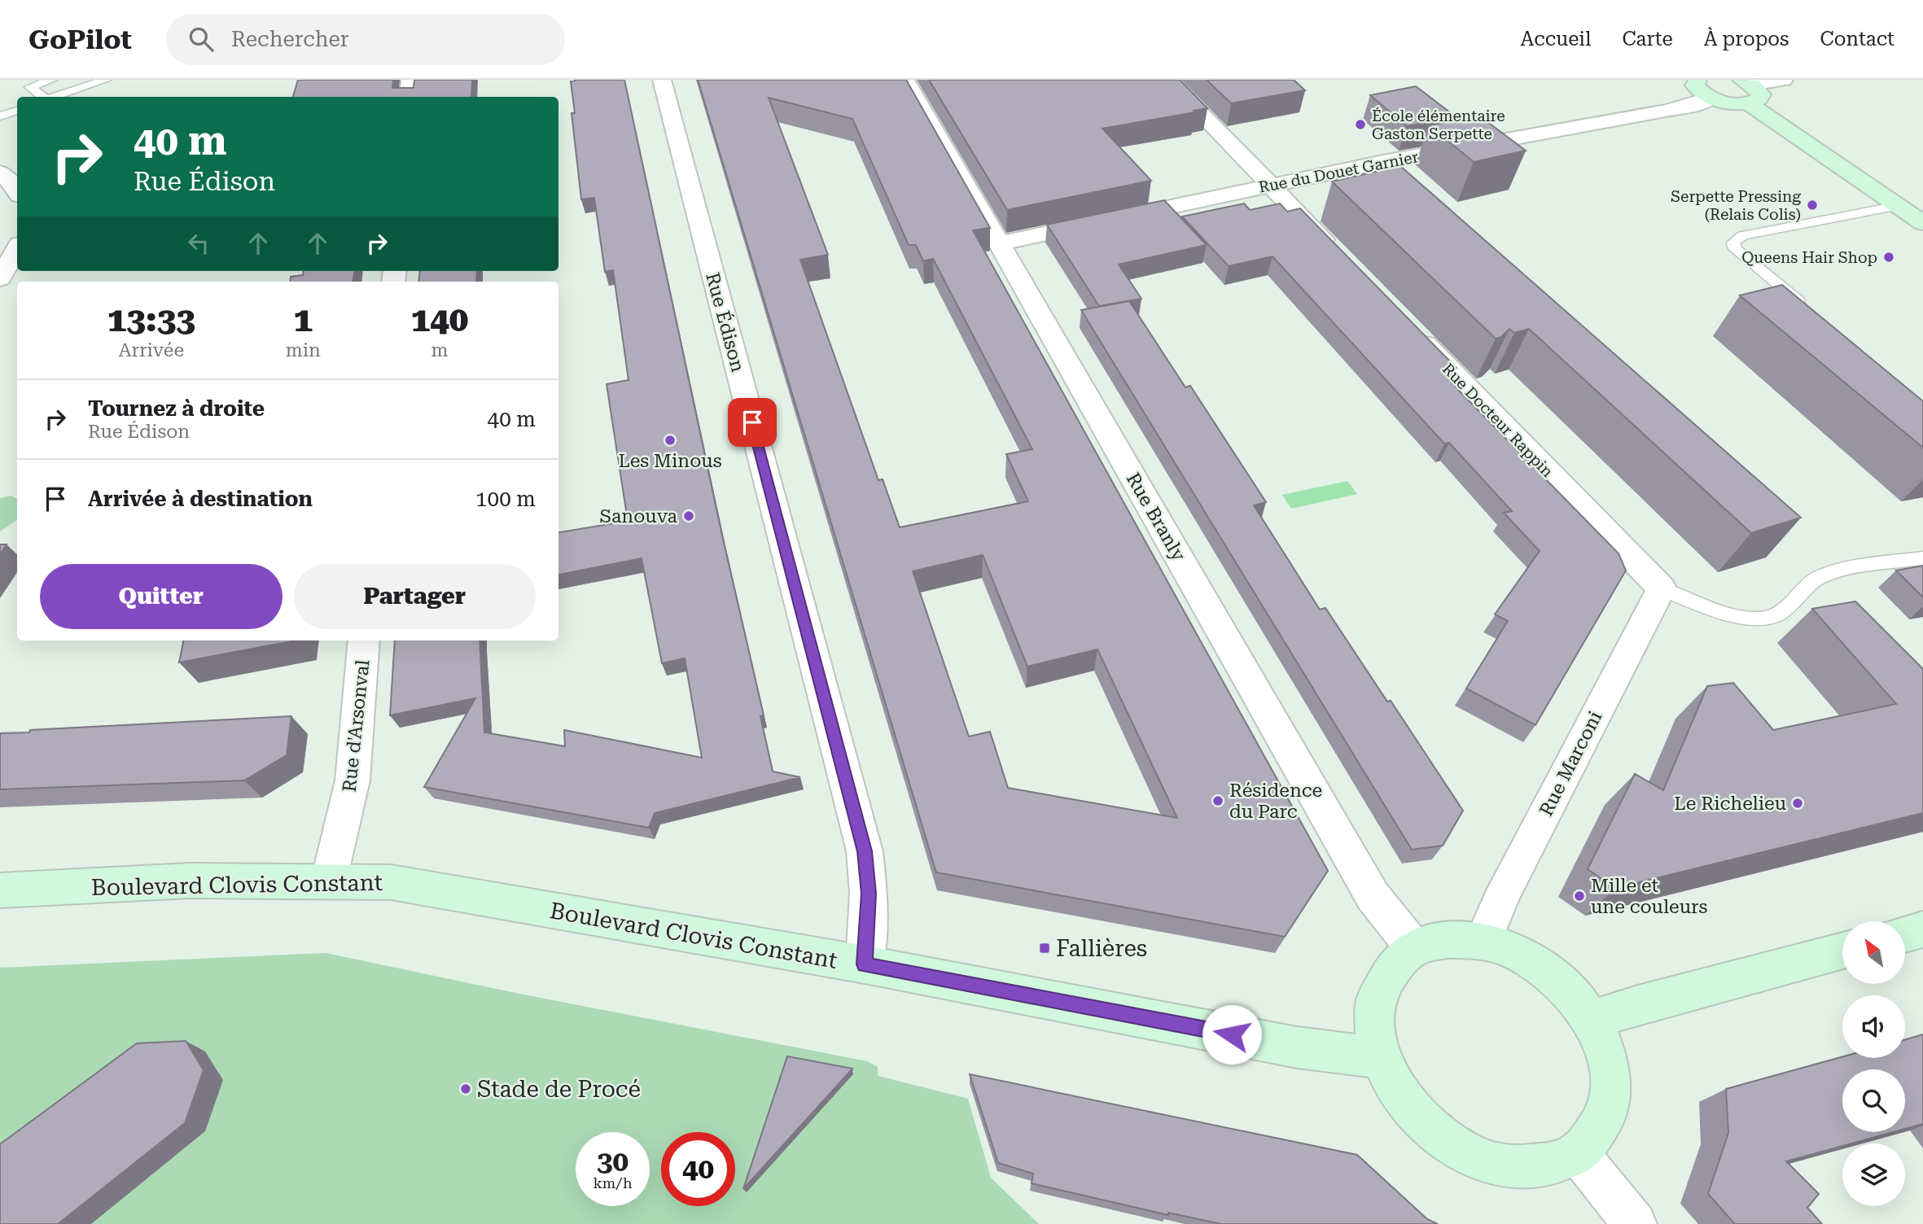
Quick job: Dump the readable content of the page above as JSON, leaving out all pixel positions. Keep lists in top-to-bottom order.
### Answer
{
  "streets": {
    "street": [
      "Rue du Douet Garnier",
      "Rue Édison",
      "Rue Docteur Rappin",
      "Rue Branly",
      "Rue d'Arsonval",
      "Rue Marconi",
      "Boulevard Clovis Constant"
    ]
  },
  "crossings": [
    ["Rue du Douet Garnier", "Rue Branly"],
    ["Rue Édison", "Boulevard Clovis Constant"],
    ["Rue Docteur Rappin", "Rue Marconi"],
    ["Rue d'Arsonval", "Boulevard Clovis Constant"]
  ],
  "places": {
    "other": [
      "École élémentaire Gaston Serpette",
      "Serpette Pressing (Relais Colis)",
      "Queens Hair Shop",
      "Les Minous",
      "Sanouva",
      "Résidence du Parc",
      "Le Richelieu",
      "Mille et une couleurs",
      "Stade de Procé"
    ],
    "transit": ["Fallières"]
  },
  "north": "top left",
  "page": {
    "header": "GoPilot",
    "search": "Rechercher",
    "nav": [
      "Accueil",
      "Carte",
      "À propos",
      "Contact"
    ],
    "turn": ["40 m", "Rue Édison"],
    "eta": [
      "13:33",
      "Arrivée",
      "1",
      "min",
      "140",
      "m"
    ],
    "list": [
      {
        "name": "Tournez à droite",
        "note": "Rue Édison",
        "value": "40 m"
      },
      {
        "name": "Arrivée à destination",
        "value": "100 m"
      }
    ],
    "buttons": ["Quitter", "Partager"],
    "speed": "30 km/h",
    "limit": "40"
  }
}
